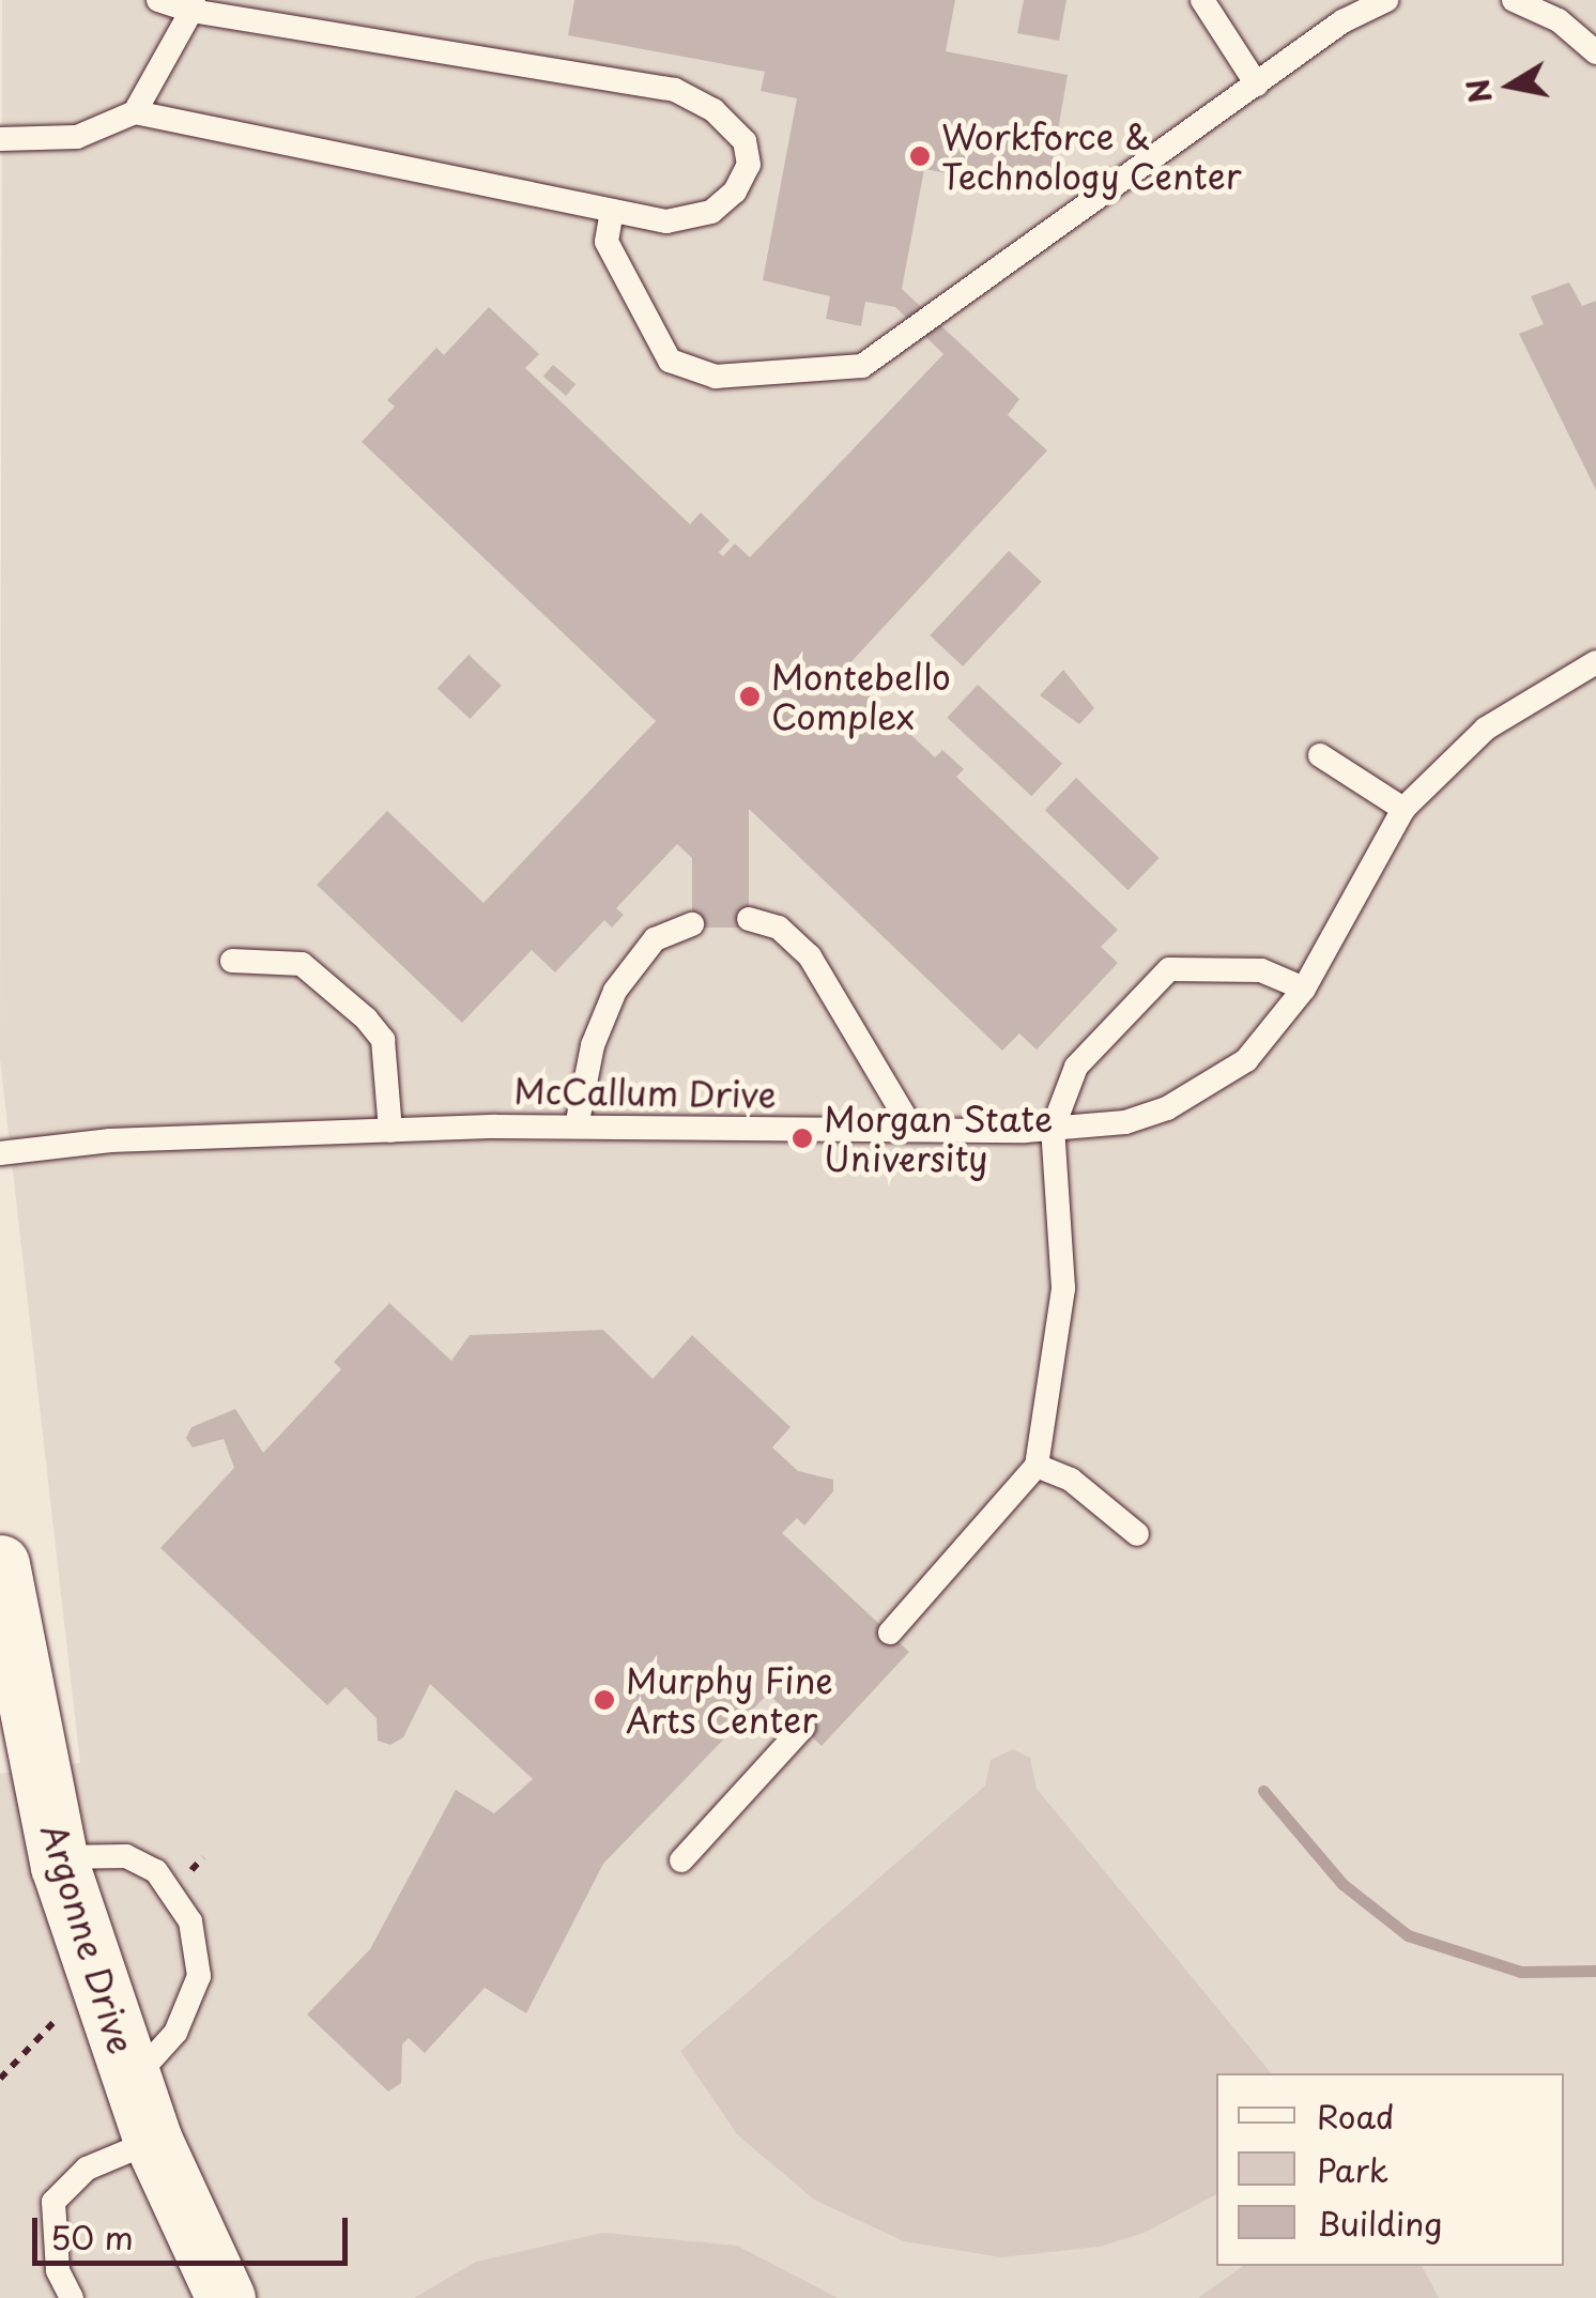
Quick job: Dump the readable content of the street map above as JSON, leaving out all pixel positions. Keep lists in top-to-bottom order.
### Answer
{
  "streets": {
    "main road": ["Argonne Drive"],
    "lane": ["McCallum Drive"]
  },
  "places": [
    "Workforce & Technology Center",
    "Montebello Complex",
    "Morgan State University",
    "Murphy Fine Arts Center"
  ],
  "legend": ["Road", "Park", "Building"],
  "scale_bar": "50 m",
  "north": "left"
}
